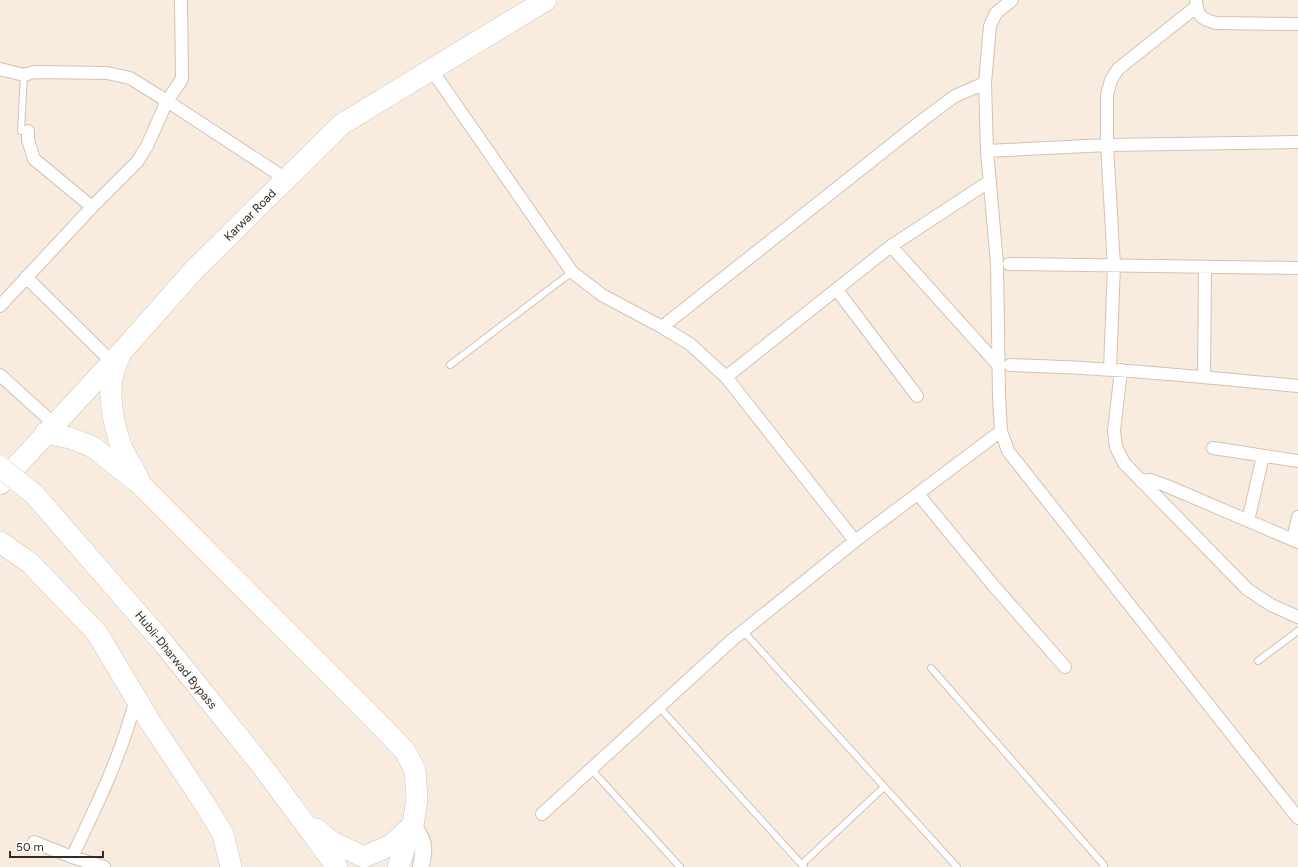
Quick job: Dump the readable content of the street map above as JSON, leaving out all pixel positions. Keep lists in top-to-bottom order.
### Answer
{
  "streets": {
    "highway": ["Karwar Road", "Hubli-Dharwad Bypass"]
  },
  "scale_bar": "50 m"
}
